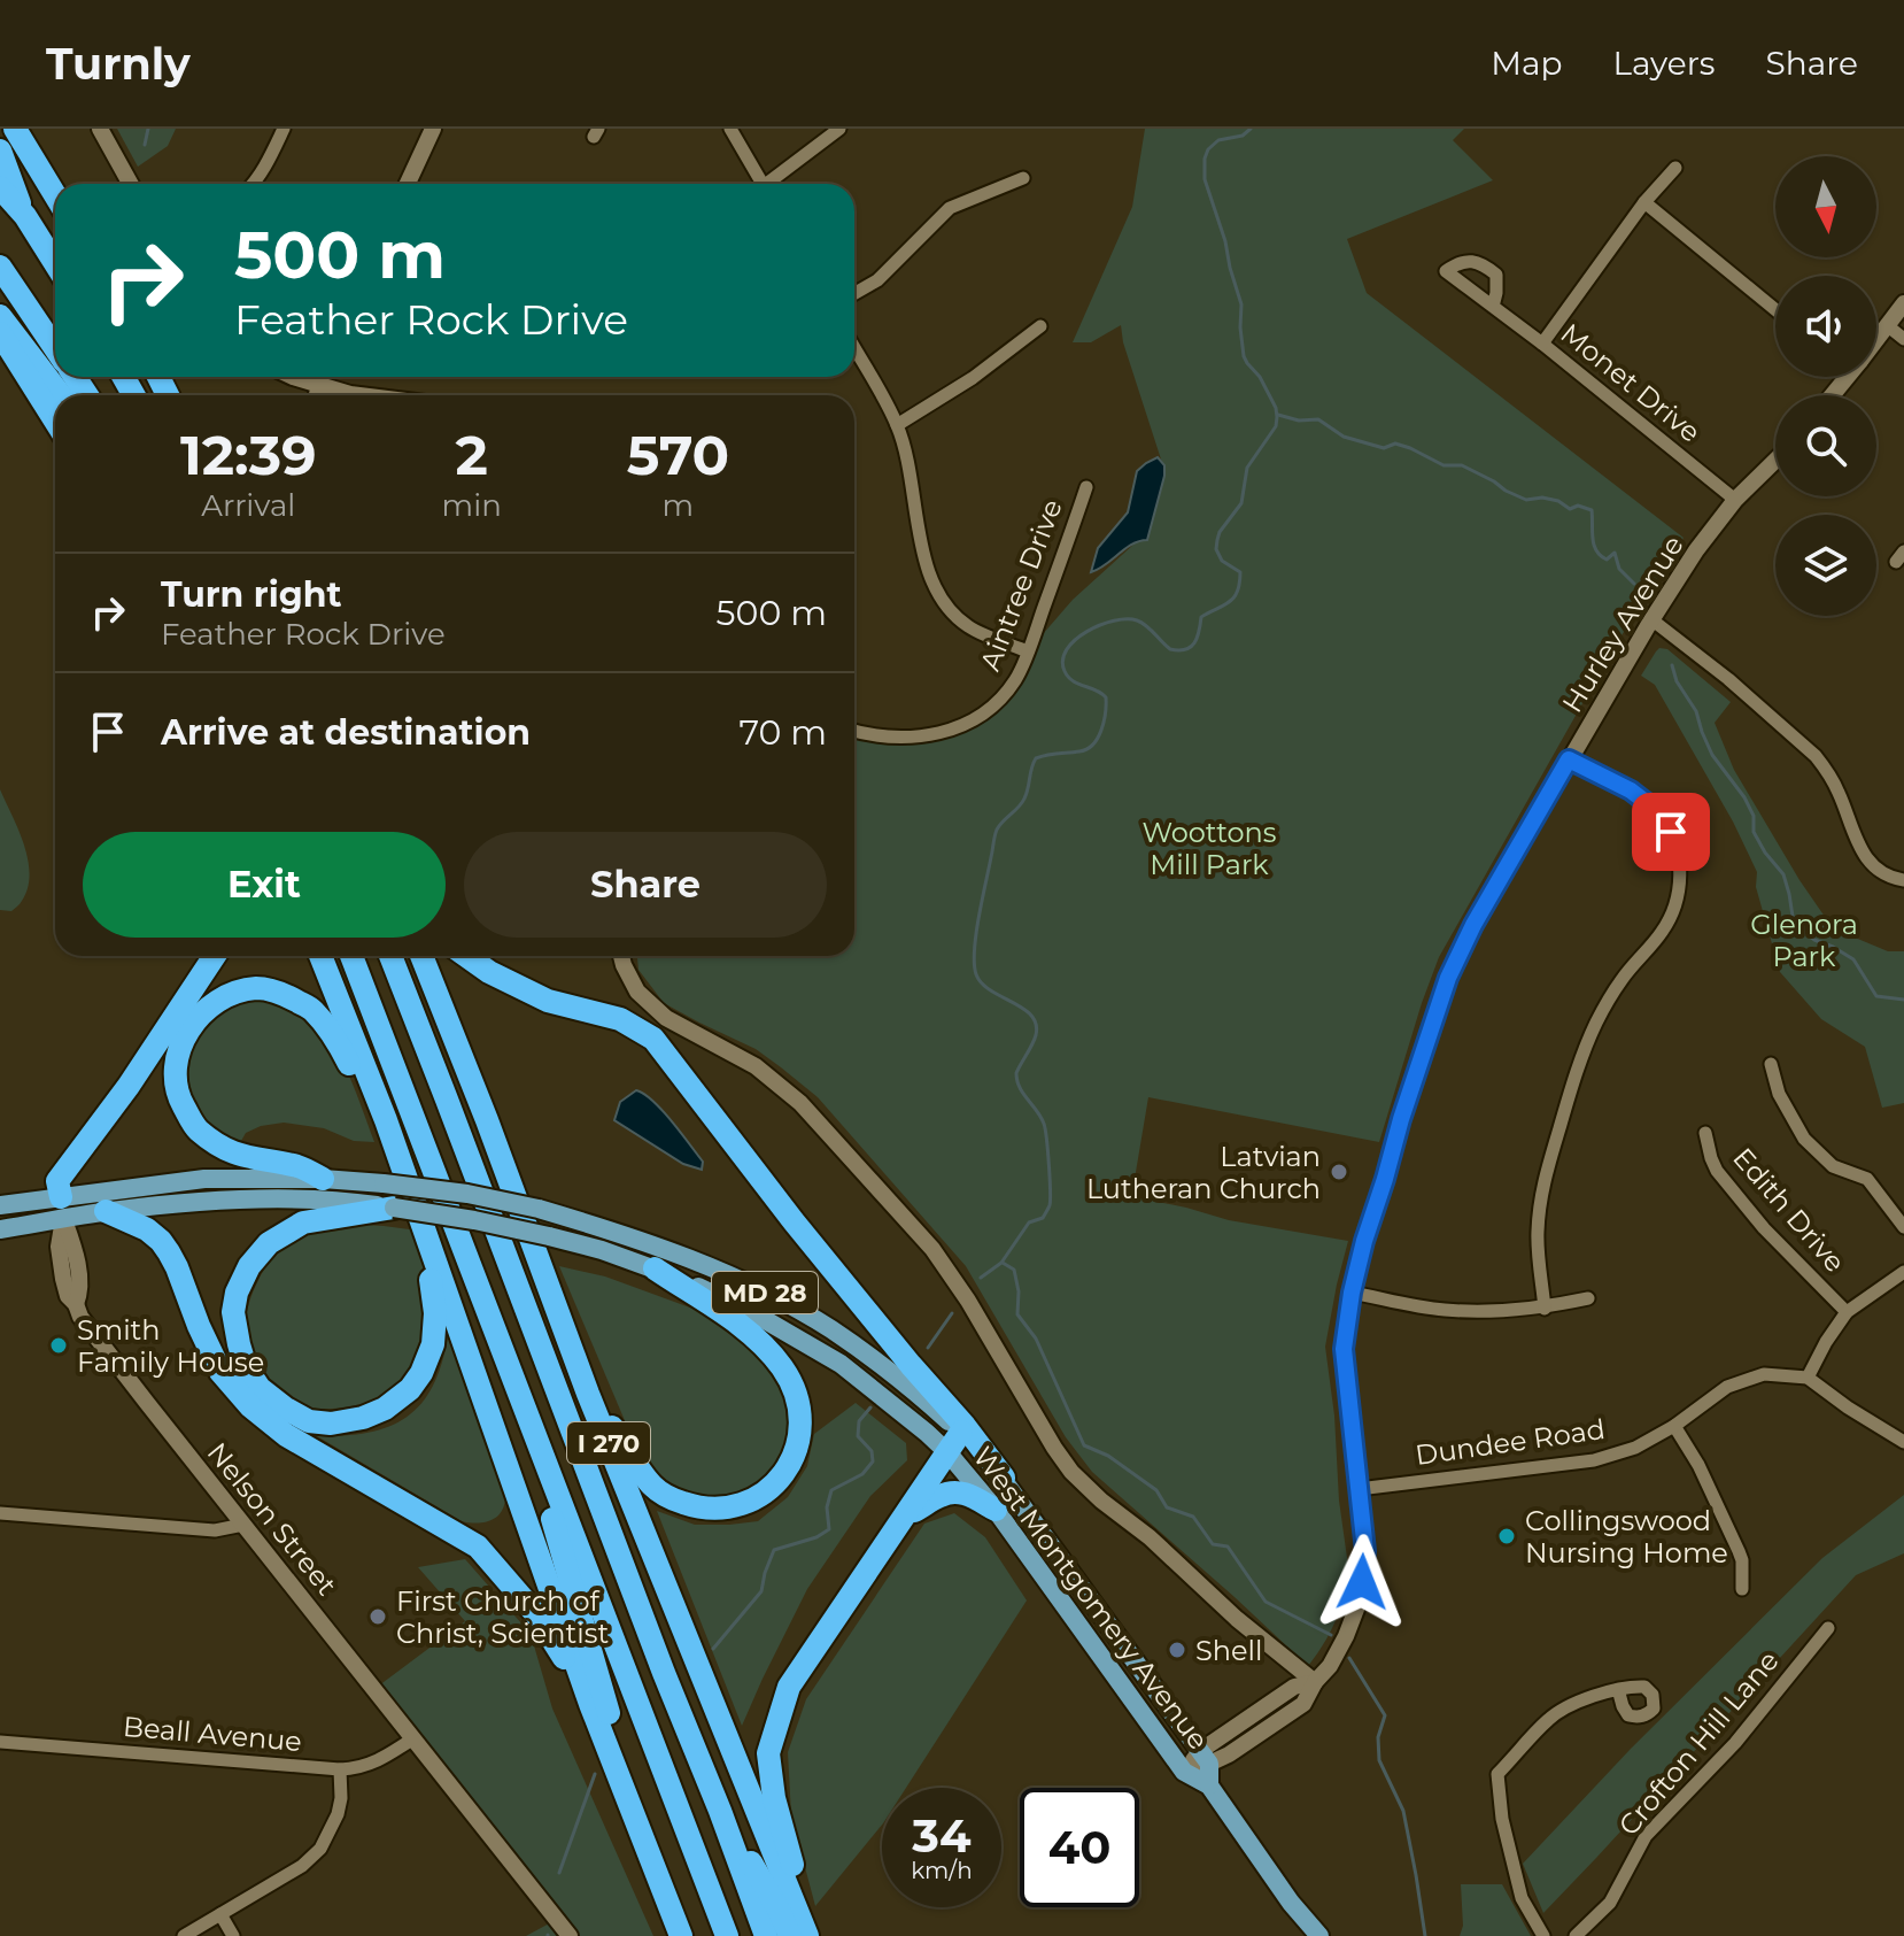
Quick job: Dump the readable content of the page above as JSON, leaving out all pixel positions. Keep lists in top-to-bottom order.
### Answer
{
  "streets": {
    "highway": ["I 270"],
    "main road": ["MD 28", "West Montgomery Avenue"],
    "street": [
      "Monet Drive",
      "Aintree Drive",
      "Hurley Avenue",
      "Edith Drive",
      "Dundee Road",
      "Nelson Street",
      "Beall Avenue",
      "Crofton Hill Lane"
    ]
  },
  "crossings": [
    ["Monet Drive", "Hurley Avenue"],
    ["Hurley Avenue", "Dundee Road"],
    ["MD 28", "West Montgomery Avenue"],
    ["Nelson Street", "West Montgomery Avenue"],
    ["Nelson Street", "Beall Avenue"]
  ],
  "parks": ["Woottons Mill Park", "Glenora Park"],
  "places": [
    "Latvian Lutheran Church",
    "Smith Family House",
    "Collingswood Nursing Home",
    "First Church of Christ, Scientist",
    "Shell"
  ],
  "north": "bottom",
  "page": {
    "header": "Turnly",
    "nav": ["Map", "Layers", "Share"],
    "turn": ["500 m", "Feather Rock Drive"],
    "eta": [
      "12:39",
      "Arrival",
      "2",
      "min",
      "570",
      "m"
    ],
    "list": [
      {
        "name": "Turn right",
        "note": "Feather Rock Drive",
        "value": "500 m"
      },
      {
        "name": "Arrive at destination",
        "value": "70 m"
      }
    ],
    "buttons": ["Exit", "Share"],
    "speed": "34 km/h",
    "limit": "40"
  }
}
